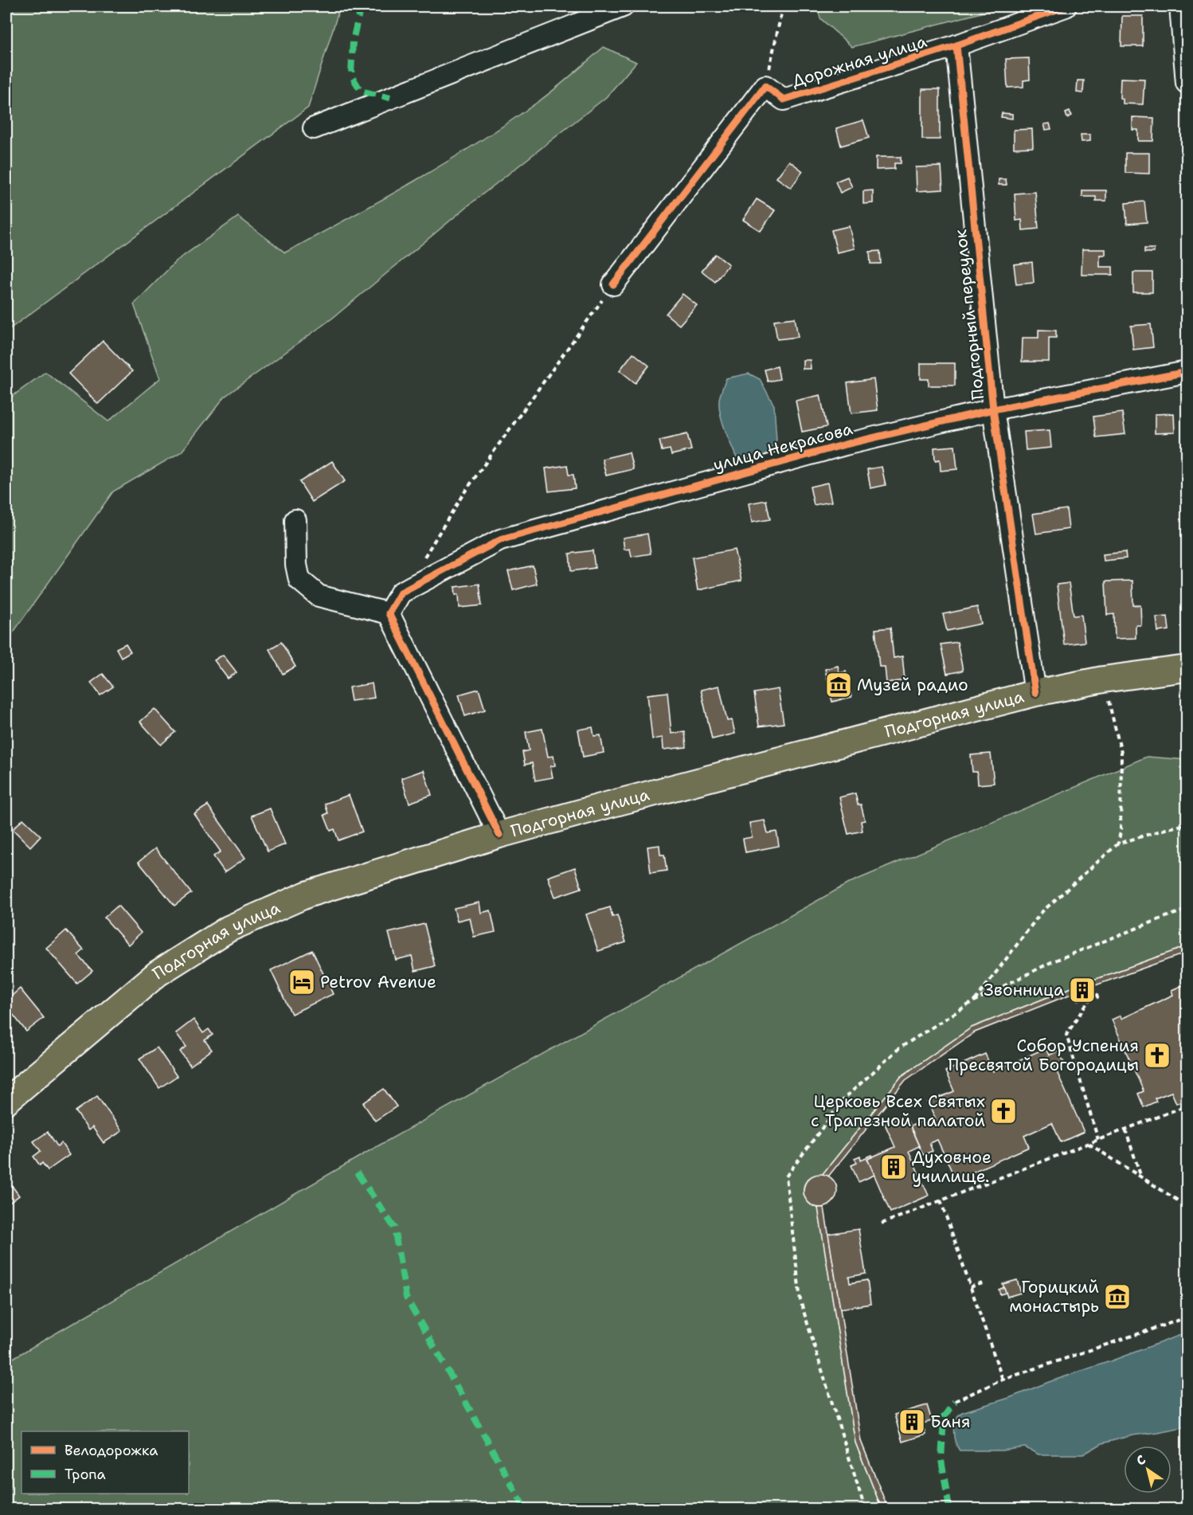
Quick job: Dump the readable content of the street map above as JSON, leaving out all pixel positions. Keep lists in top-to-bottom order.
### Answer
{
  "streets": {
    "main road": ["Подгорная улица"],
    "street": ["Дорожная улица", "Подгорный переулок", "улица Некрасова"]
  },
  "crossings": [
    ["Дорожная улица", "Подгорный переулок"],
    ["Подгорный переулок", "улица Некрасова"],
    ["Подгорный переулок", "Подгорная улица"]
  ],
  "places": {
    "museum": ["Музей радио", "Горицкий монастырь"],
    "hotel": ["Petrov Avenue"],
    "building": ["Звонница", "Духовное училище.", "Баня"],
    "church": ["Собор Успения Пресвятой Богородицы", "Церковь Всех Святых с Трапезной палатой"]
  },
  "legend": ["Велодорожка", "Тропа"],
  "north": "top left"
}
